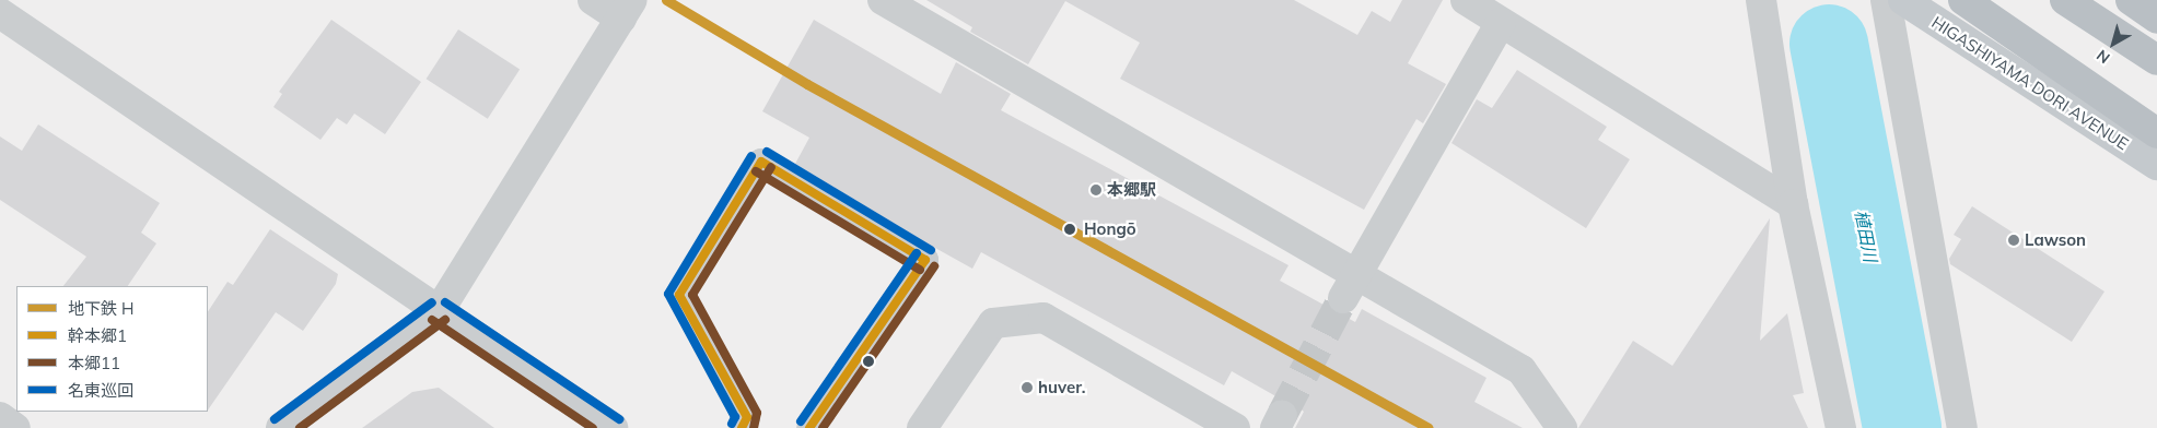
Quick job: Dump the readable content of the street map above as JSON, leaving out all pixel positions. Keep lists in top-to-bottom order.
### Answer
{
  "streets": {
    "main road": ["HIGASHIYAMA DORI AVENUE"]
  },
  "water": ["植田川"],
  "places": [
    "本郷駅",
    "Hongō",
    "Lawson",
    "huver."
  ],
  "lines": [
    "metro line H",
    "transit line 名東巡回",
    "transit line 幹本郷1",
    "transit line 本郷11"
  ],
  "legend": [
    "地下鉄 H",
    "幹本郷1",
    "本郷11",
    "名東巡回"
  ],
  "north": "bottom left"
}
